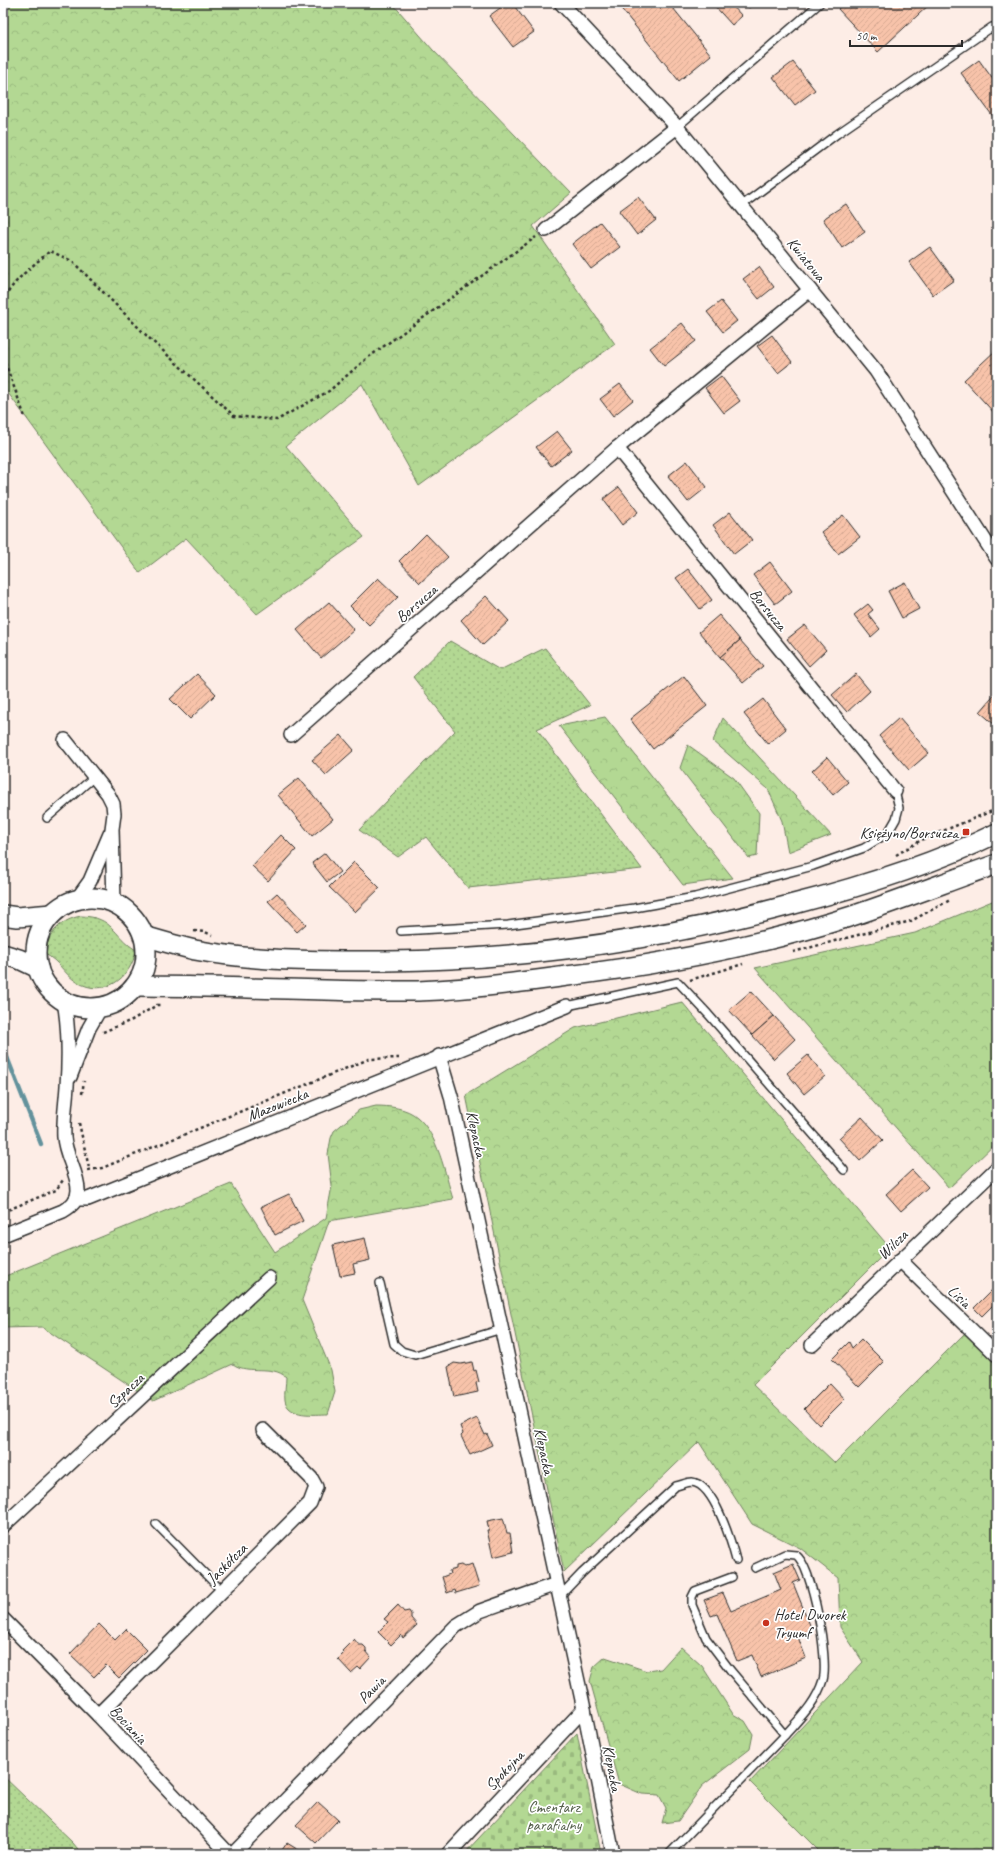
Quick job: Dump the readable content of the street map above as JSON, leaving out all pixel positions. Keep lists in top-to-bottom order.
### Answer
{
  "streets": {
    "street": [
      "Kwiatowa",
      "Borsucza",
      "Mazowiecka",
      "Klepacka",
      "Wilcza",
      "Lisia",
      "Szpacza",
      "Jaskółcza",
      "Pawia",
      "Bociania",
      "Spokojna"
    ]
  },
  "crossings": [
    ["Kwiatowa", "Borsucza"],
    ["Mazowiecka", "Klepacka"],
    ["Klepacka", "Pawia"],
    ["Klepacka", "Spokojna"],
    ["Wilcza", "Lisia"],
    ["Jaskółcza", "Bociania"]
  ],
  "parks": ["Cmentarz parafialny"],
  "places": {
    "transit": ["Księżyno/Borsucza"],
    "other": ["Hotel Dworek Tryumf"]
  },
  "scale_bar": "50 m"
}
